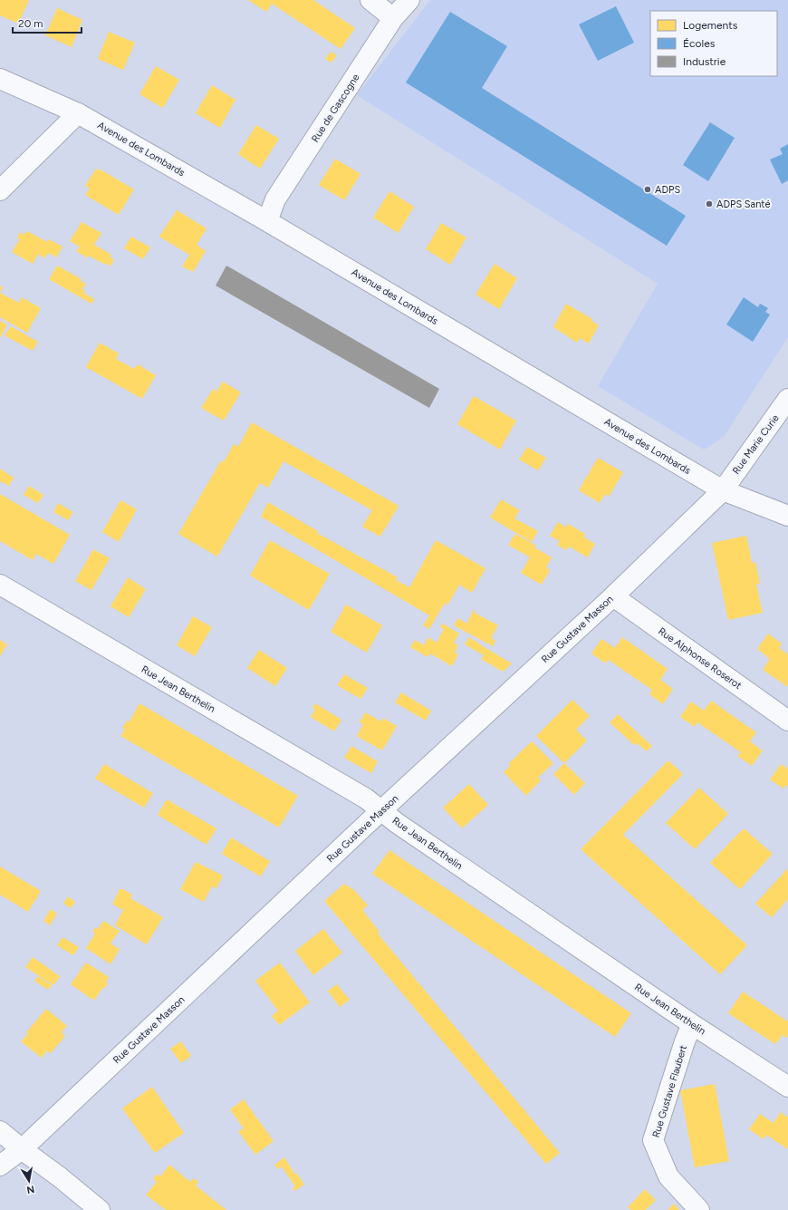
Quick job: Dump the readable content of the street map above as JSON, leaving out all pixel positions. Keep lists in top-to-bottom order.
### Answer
{
  "streets": {
    "street": [
      "Rue de Gascogne",
      "Avenue des Lombards",
      "Rue Marie Curie",
      "Rue Gustave Masson",
      "Rue Alphonse Roserot",
      "Rue Jean Berthelin",
      "Rue Gustave Flaubert"
    ]
  },
  "crossings": [
    ["Rue de Gascogne", "Avenue des Lombards"],
    ["Avenue des Lombards", "Rue Marie Curie"],
    ["Avenue des Lombards", "Rue Gustave Masson"],
    ["Rue Marie Curie", "Rue Gustave Masson"],
    ["Rue Gustave Masson", "Rue Alphonse Roserot"],
    ["Rue Gustave Masson", "Rue Jean Berthelin"],
    ["Rue Jean Berthelin", "Rue Gustave Flaubert"]
  ],
  "places": ["ADPS", "ADPS Santé"],
  "legend": ["Logements", "Écoles", "Industrie"],
  "scale_bar": "20 m",
  "north": "bottom"
}
